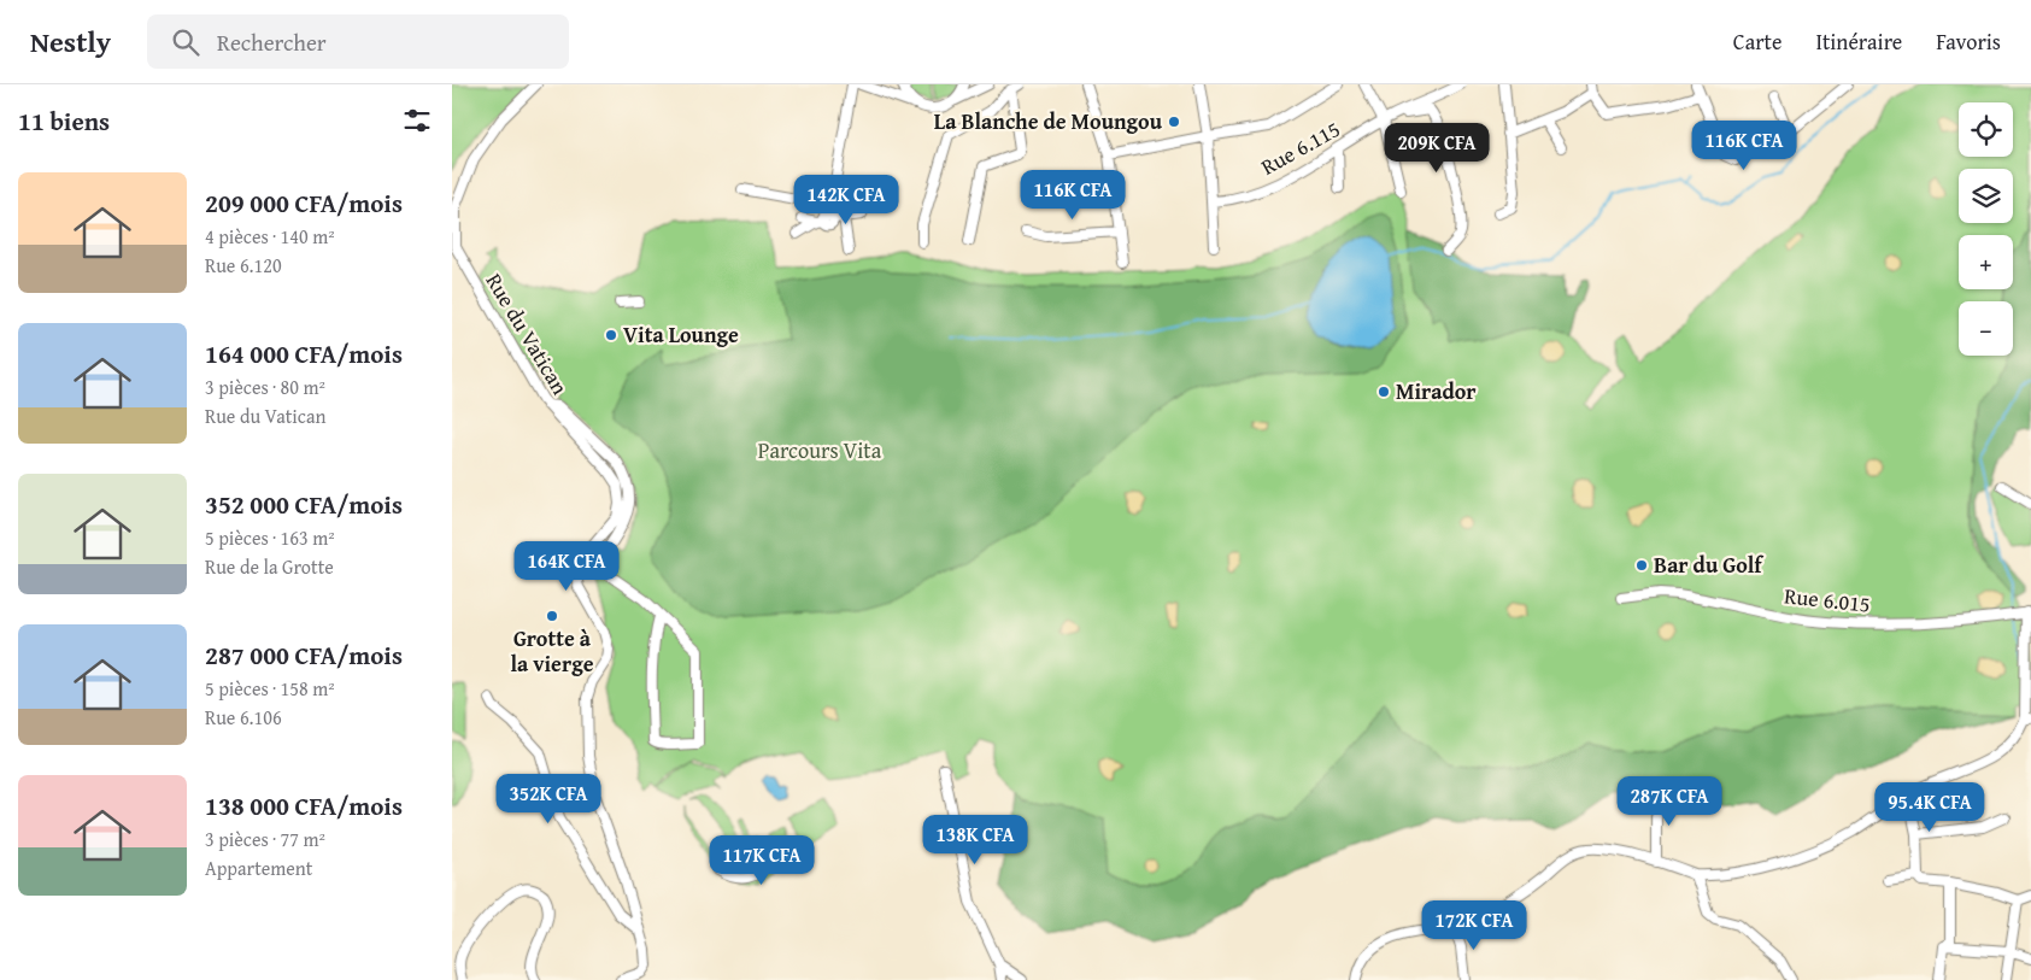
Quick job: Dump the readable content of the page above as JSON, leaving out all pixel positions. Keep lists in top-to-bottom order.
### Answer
{
  "streets": {
    "street": ["Rue 6.115", "Rue du Vatican", "Rue 6.015"]
  },
  "parks": ["Parcours Vita"],
  "places": [
    "La Blanche de Moungou",
    "Vita Lounge",
    "Mirador",
    "Bar du Golf",
    "Grotte à la vierge"
  ],
  "page": {
    "header": "Nestly",
    "search": "Rechercher",
    "nav": ["Carte", "Itinéraire", "Favoris"],
    "heading": "11 biens",
    "map_buttons": ["+", "−"],
    "price": [
      "116K CFA",
      "209K CFA",
      "116K CFA",
      "142K CFA",
      "164K CFA",
      "352K CFA",
      "287K CFA",
      "95.4K CFA",
      "138K CFA",
      "117K CFA",
      "172K CFA"
    ],
    "list": [
      {
        "name": "209 000 CFA/mois",
        "note": "4 pièces · 140 m² · Rue 6.120"
      },
      {
        "name": "164 000 CFA/mois",
        "note": "3 pièces · 80 m² · Rue du Vatican"
      },
      {
        "name": "352 000 CFA/mois",
        "note": "5 pièces · 163 m² · Rue de la Grotte"
      },
      {
        "name": "287 000 CFA/mois",
        "note": "5 pièces · 158 m² · Rue 6.106"
      },
      {
        "name": "138 000 CFA/mois",
        "note": "3 pièces · 77 m² · Appartement"
      }
    ]
  }
}
